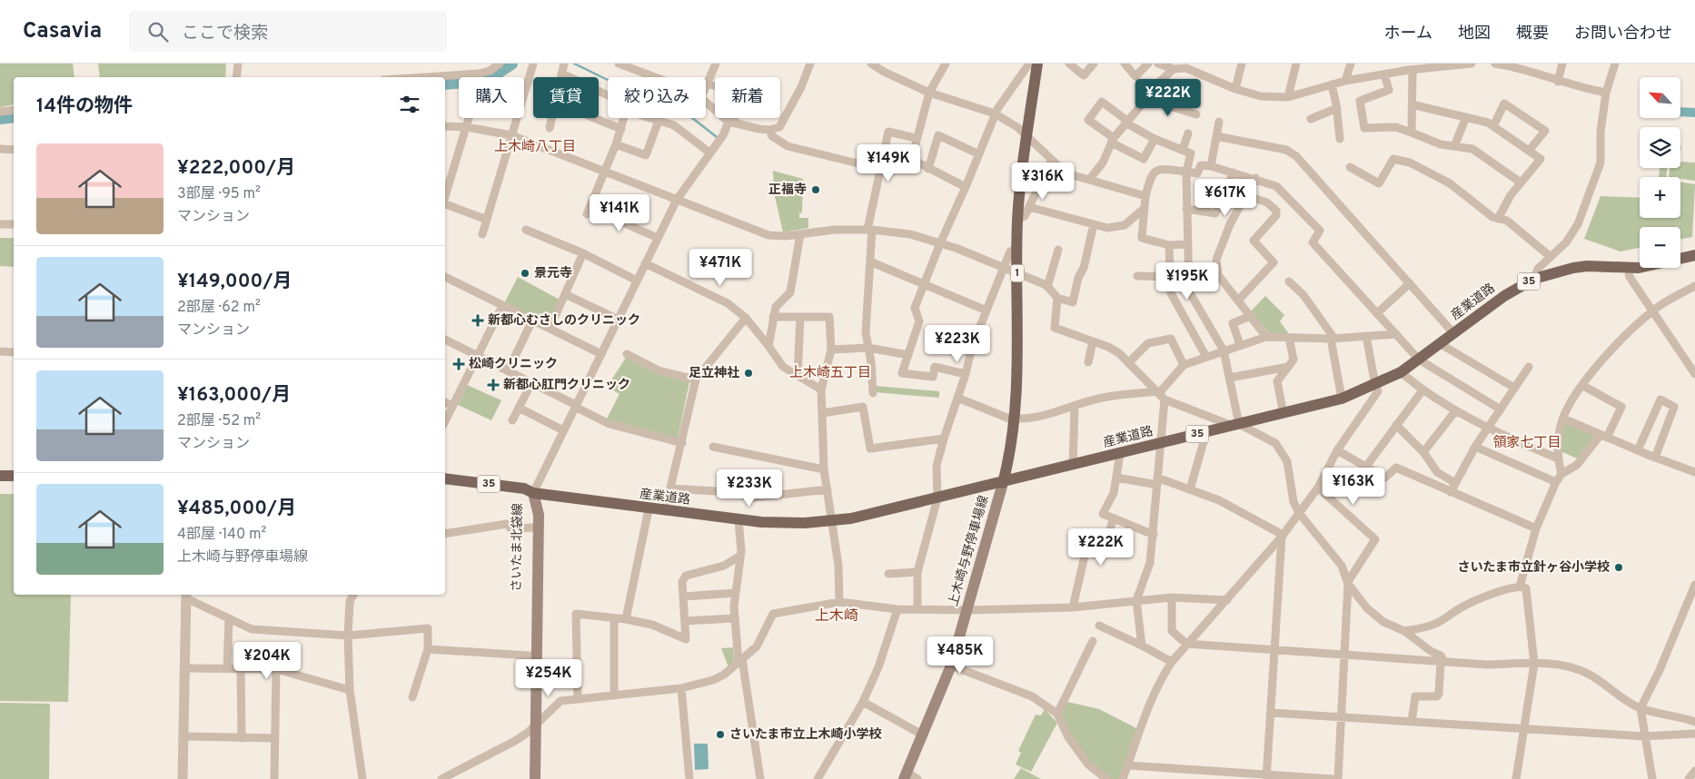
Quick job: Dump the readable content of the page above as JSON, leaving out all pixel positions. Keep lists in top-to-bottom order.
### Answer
{
  "streets": {
    "main road": [
      "1",
      "35",
      "産業道路",
      "さいたま北袋線",
      "上木崎与野停車場線"
    ]
  },
  "crossings": [
    ["1", "産業道路"],
    ["1", "上木崎与野停車場線"],
    ["産業道路", "さいたま北袋線"],
    ["産業道路", "上木崎与野停車場線"]
  ],
  "districts": [
    "上木崎八丁目",
    "上木崎五丁目",
    "領家七丁目",
    "上木崎"
  ],
  "places": {
    "other": [
      "正福寺",
      "景元寺",
      "足立神社",
      "さいたま市立針ヶ谷小学校",
      "さいたま市立上木崎小学校"
    ],
    "health": ["新都心むさしのクリニック", "松崎クリニック", "新都心肛門クリニック"]
  },
  "north": "top left",
  "page": {
    "header": "Casavia",
    "search": "ここで検索",
    "nav": [
      "ホーム",
      "地図",
      "概要",
      "お問い合わせ"
    ],
    "map_buttons": ["+", "−"],
    "chip": [
      "購入",
      "賃貸",
      "絞り込み",
      "新着"
    ],
    "heading": "14件の物件",
    "price": [
      "¥222K",
      "¥149K",
      "¥316K",
      "¥617K",
      "¥141K",
      "¥471K",
      "¥195K",
      "¥223K",
      "¥163K",
      "¥233K",
      "¥222K",
      "¥485K",
      "¥204K",
      "¥254K"
    ],
    "list": [
      {
        "name": "¥222,000/月",
        "note": "3部屋 · 95 m² · マンション"
      },
      {
        "name": "¥149,000/月",
        "note": "2部屋 · 62 m² · マンション"
      },
      {
        "name": "¥163,000/月",
        "note": "2部屋 · 52 m² · マンション"
      },
      {
        "name": "¥485,000/月",
        "note": "4部屋 · 140 m² · 上木崎与野停車場線"
      }
    ]
  }
}
